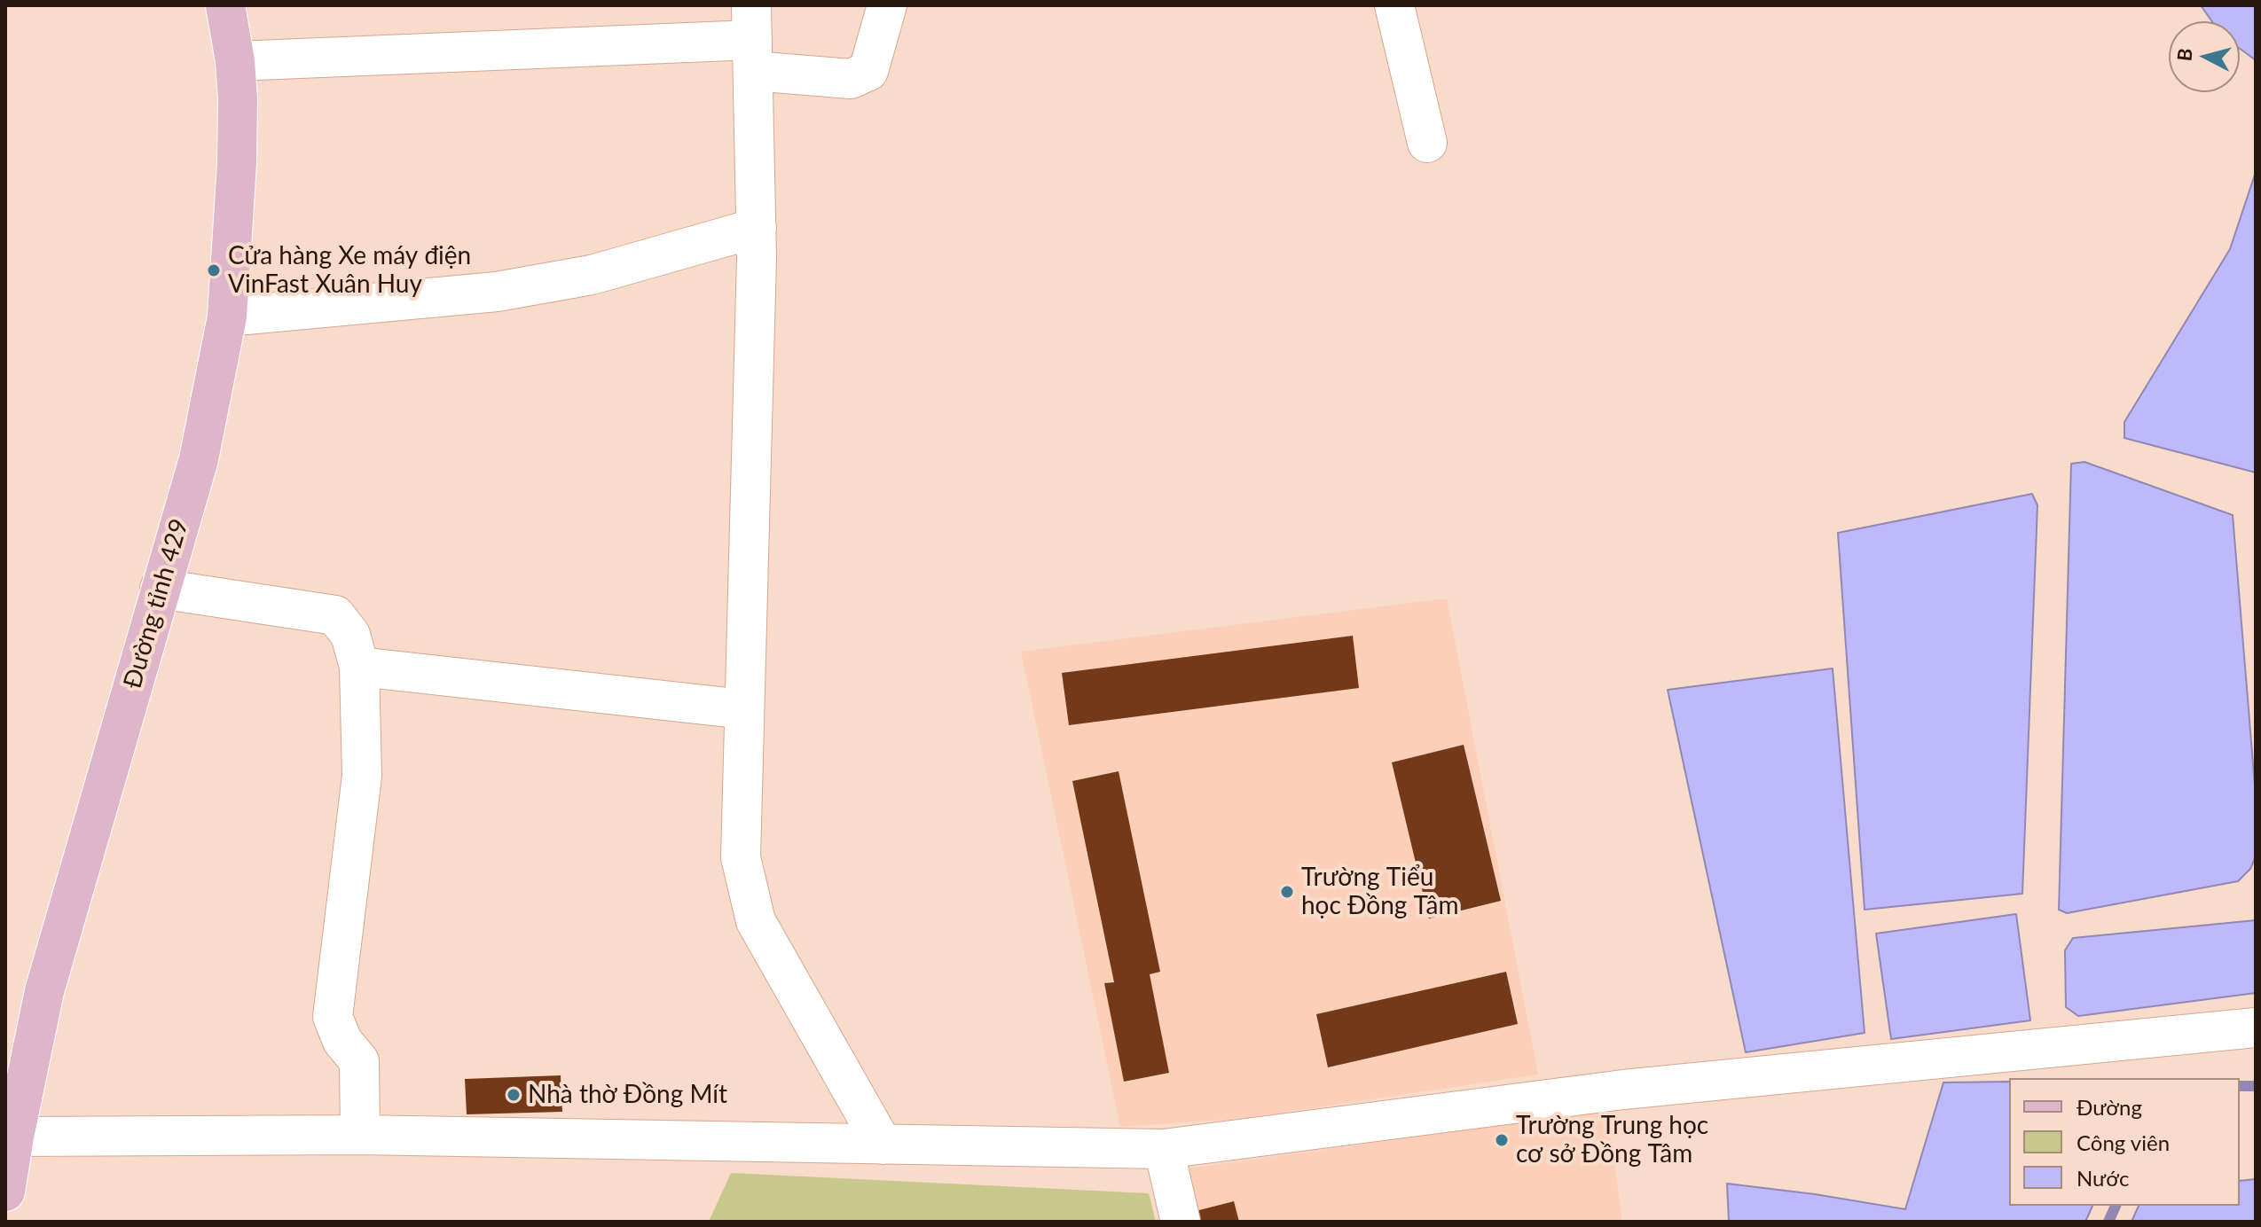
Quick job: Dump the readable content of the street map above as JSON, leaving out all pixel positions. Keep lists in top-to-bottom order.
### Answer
{
  "streets": {
    "main road": ["Đường tỉnh 429"]
  },
  "places": [
    "Cửa hàng Xe máy điện VinFast Xuân Huy",
    "Trường Tiểu học Đồng Tâm",
    "Nhà thờ Đồng Mít",
    "Trường Trung học cơ sở Đồng Tâm"
  ],
  "legend": ["Đường", "Công viên", "Nước"],
  "north": "left"
}
